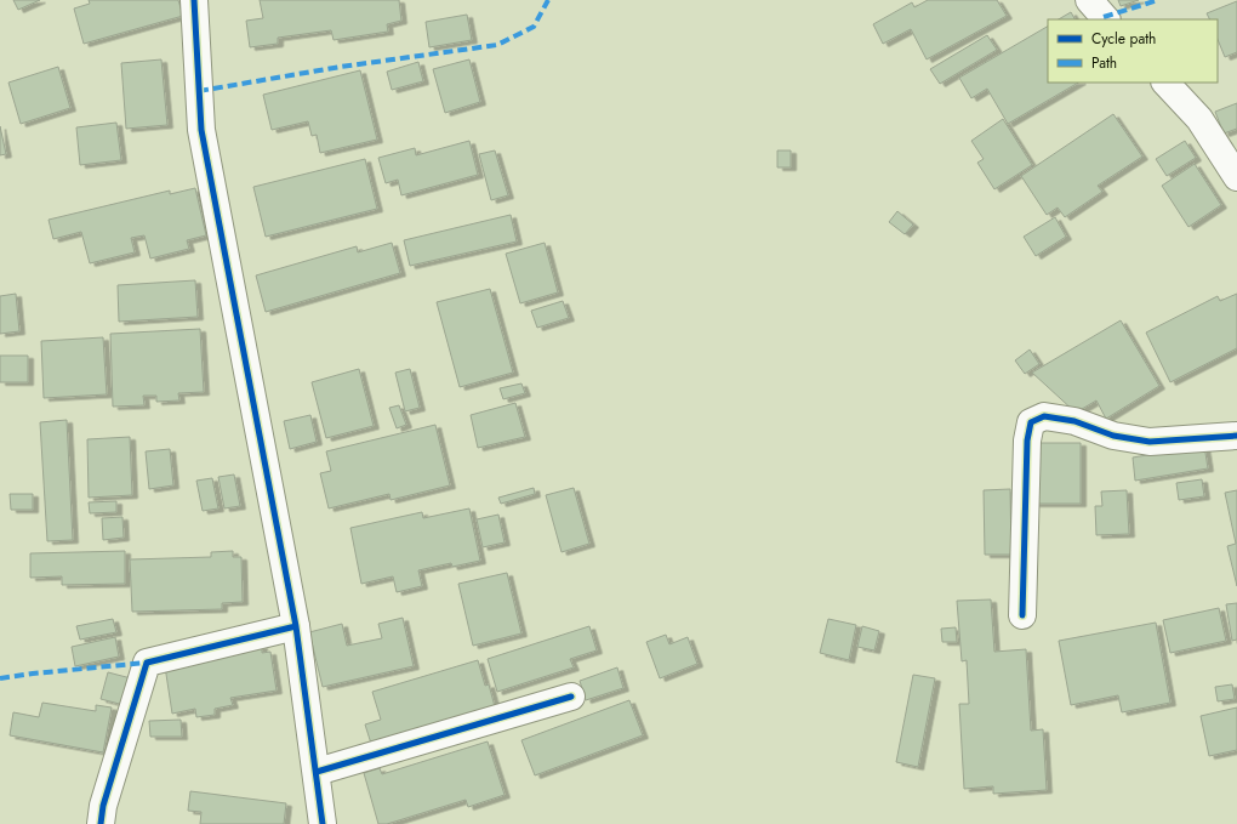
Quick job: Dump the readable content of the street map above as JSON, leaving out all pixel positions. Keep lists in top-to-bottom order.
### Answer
{
  "legend": ["Cycle path", "Path"]
}
